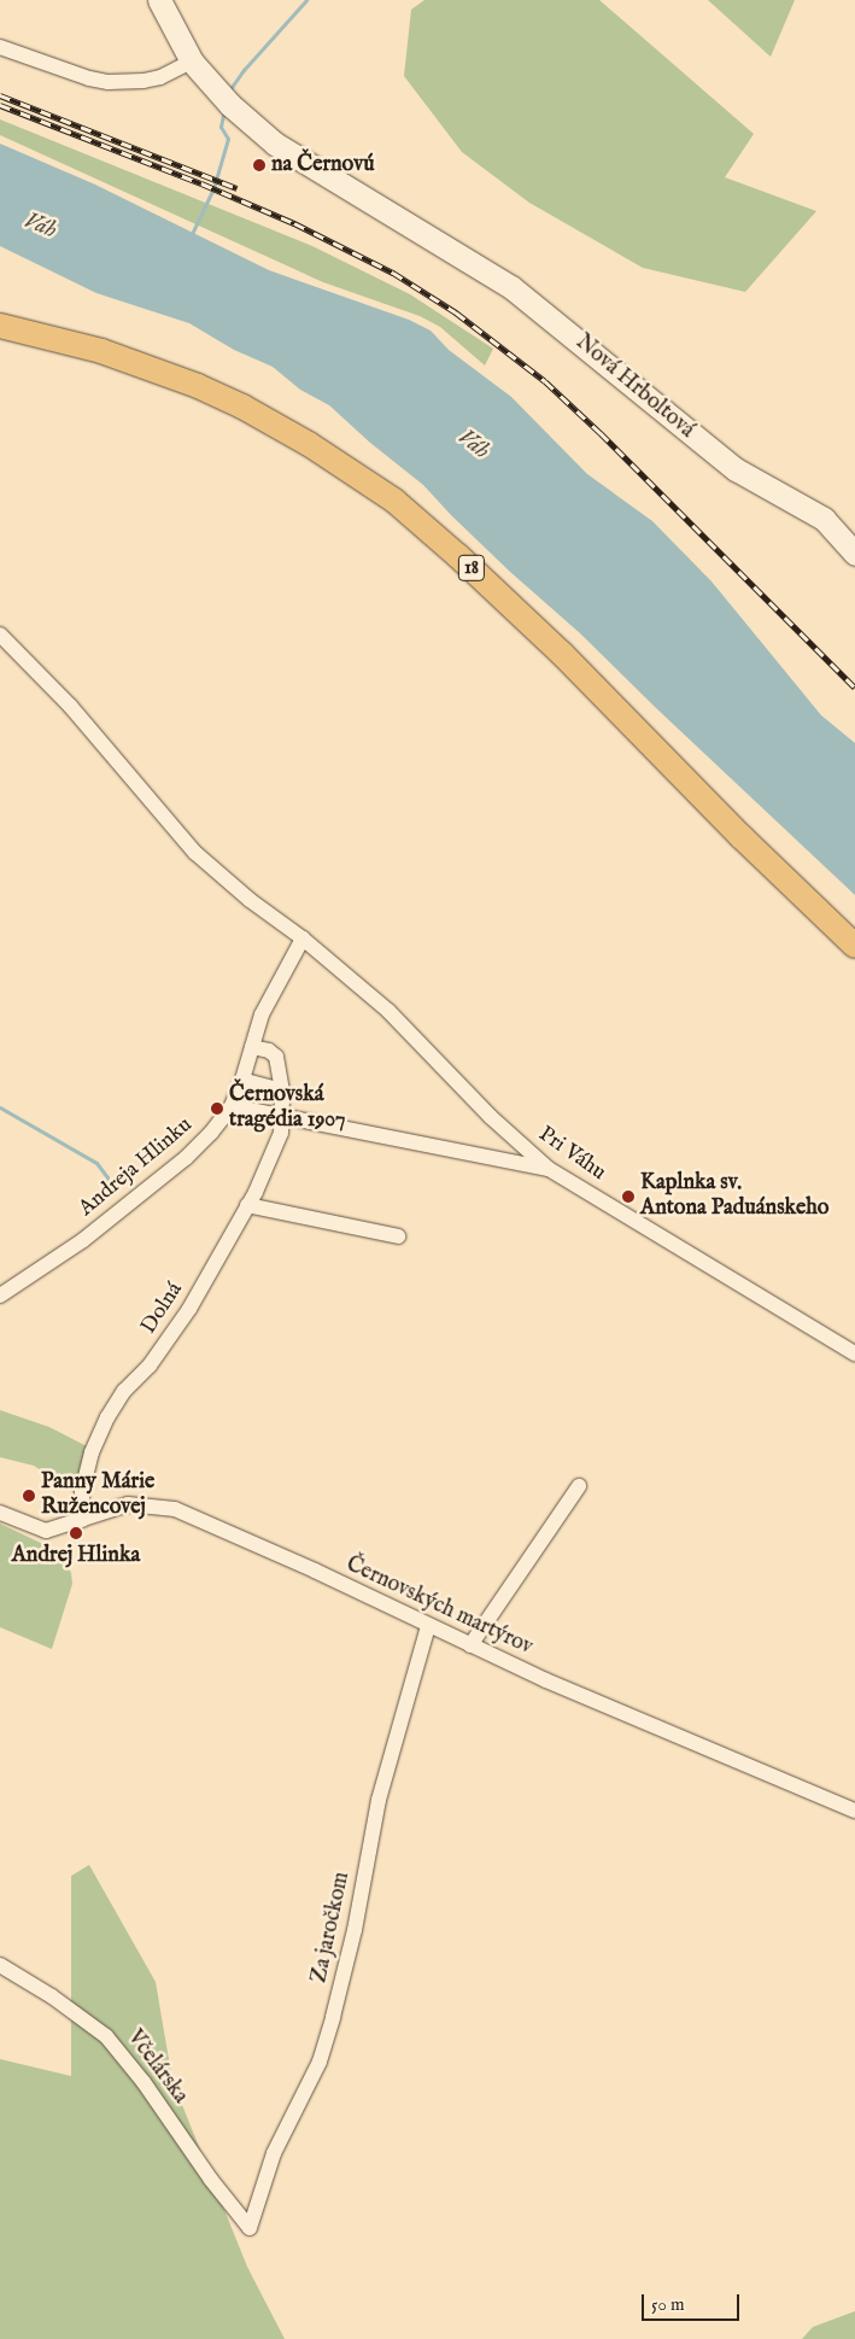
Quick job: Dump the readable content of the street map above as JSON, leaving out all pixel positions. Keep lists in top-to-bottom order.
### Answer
{
  "streets": {
    "main road": ["18"],
    "street": [
      "Nová Hrboltová",
      "Pri Váhu",
      "Andreja Hlinku",
      "Dolná",
      "Černovských martýrov",
      "Za jaročkom",
      "Včelárska"
    ]
  },
  "crossings": [
    ["Pri Váhu", "Andreja Hlinku"],
    ["Andreja Hlinku", "Dolná"],
    ["Dolná", "Černovských martýrov"],
    ["Černovských martýrov", "Za jaročkom"],
    ["Za jaročkom", "Včelárska"]
  ],
  "water": ["Váh"],
  "places": [
    "na Černovú",
    "Černovská tragédia 1907",
    "Kaplnka sv. Antona Paduánskeho",
    "Panny Márie Ružencovej",
    "Andrej Hlinka"
  ],
  "scale_bar": "50 m"
}
